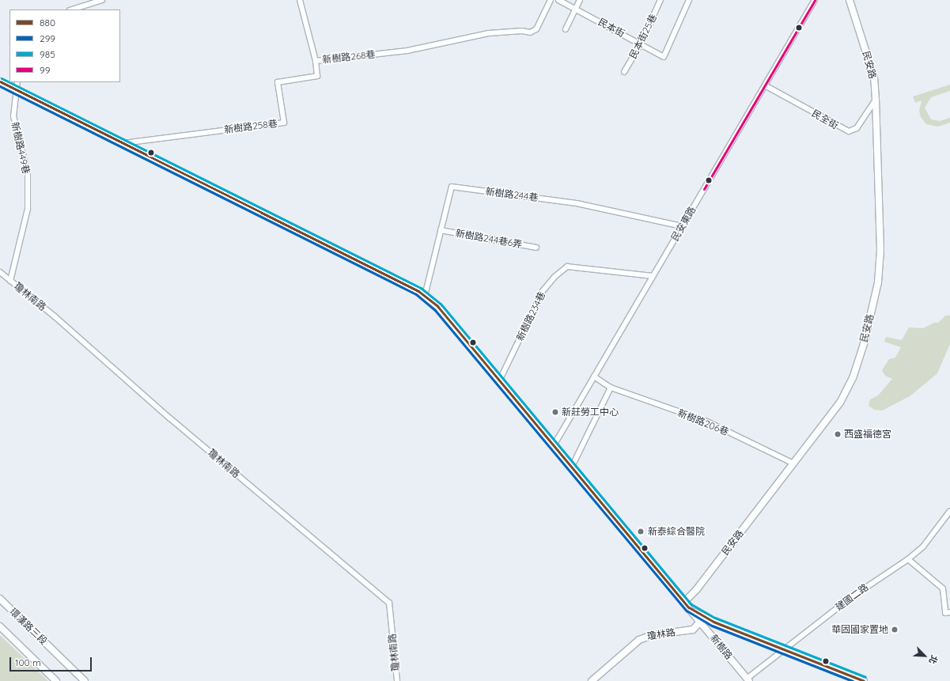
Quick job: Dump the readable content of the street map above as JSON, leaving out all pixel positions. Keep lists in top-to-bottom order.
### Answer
{
  "streets": {
    "street": [
      "民本街",
      "民本街25巷",
      "新樹路268巷",
      "民安路",
      "民全街",
      "新樹路258巷",
      "新樹路449巷",
      "新樹路244巷",
      "民安東路",
      "新樹路244巷6弄",
      "瓊林南路",
      "新樹路234巷",
      "新樹路206巷",
      "建國二路",
      "環漢路三段",
      "瓊林路",
      "新樹路"
    ]
  },
  "crossings": [
    ["民本街", "民本街25巷"],
    ["新樹路268巷", "新樹路258巷"],
    ["民安路", "民全街"],
    ["民安路", "新樹路206巷"],
    ["民全街", "民安東路"],
    ["新樹路449巷", "瓊林南路"],
    ["新樹路244巷", "民安東路"],
    ["新樹路244巷", "新樹路244巷6弄"],
    ["民安東路", "新樹路234巷"],
    ["民安東路", "新樹路206巷"],
    ["建國二路", "新樹路"],
    ["瓊林路", "新樹路"]
  ],
  "places": [
    "新莊勞工中心",
    "西盛福德宮",
    "新泰綜合醫院",
    "華固國家置地"
  ],
  "lines": [
    "transit line 99",
    "transit line 985",
    "transit line 880",
    "transit line 299"
  ],
  "legend": [
    "880",
    "299",
    "985",
    "99"
  ],
  "scale_bar": "100 m",
  "north": "bottom right"
}
